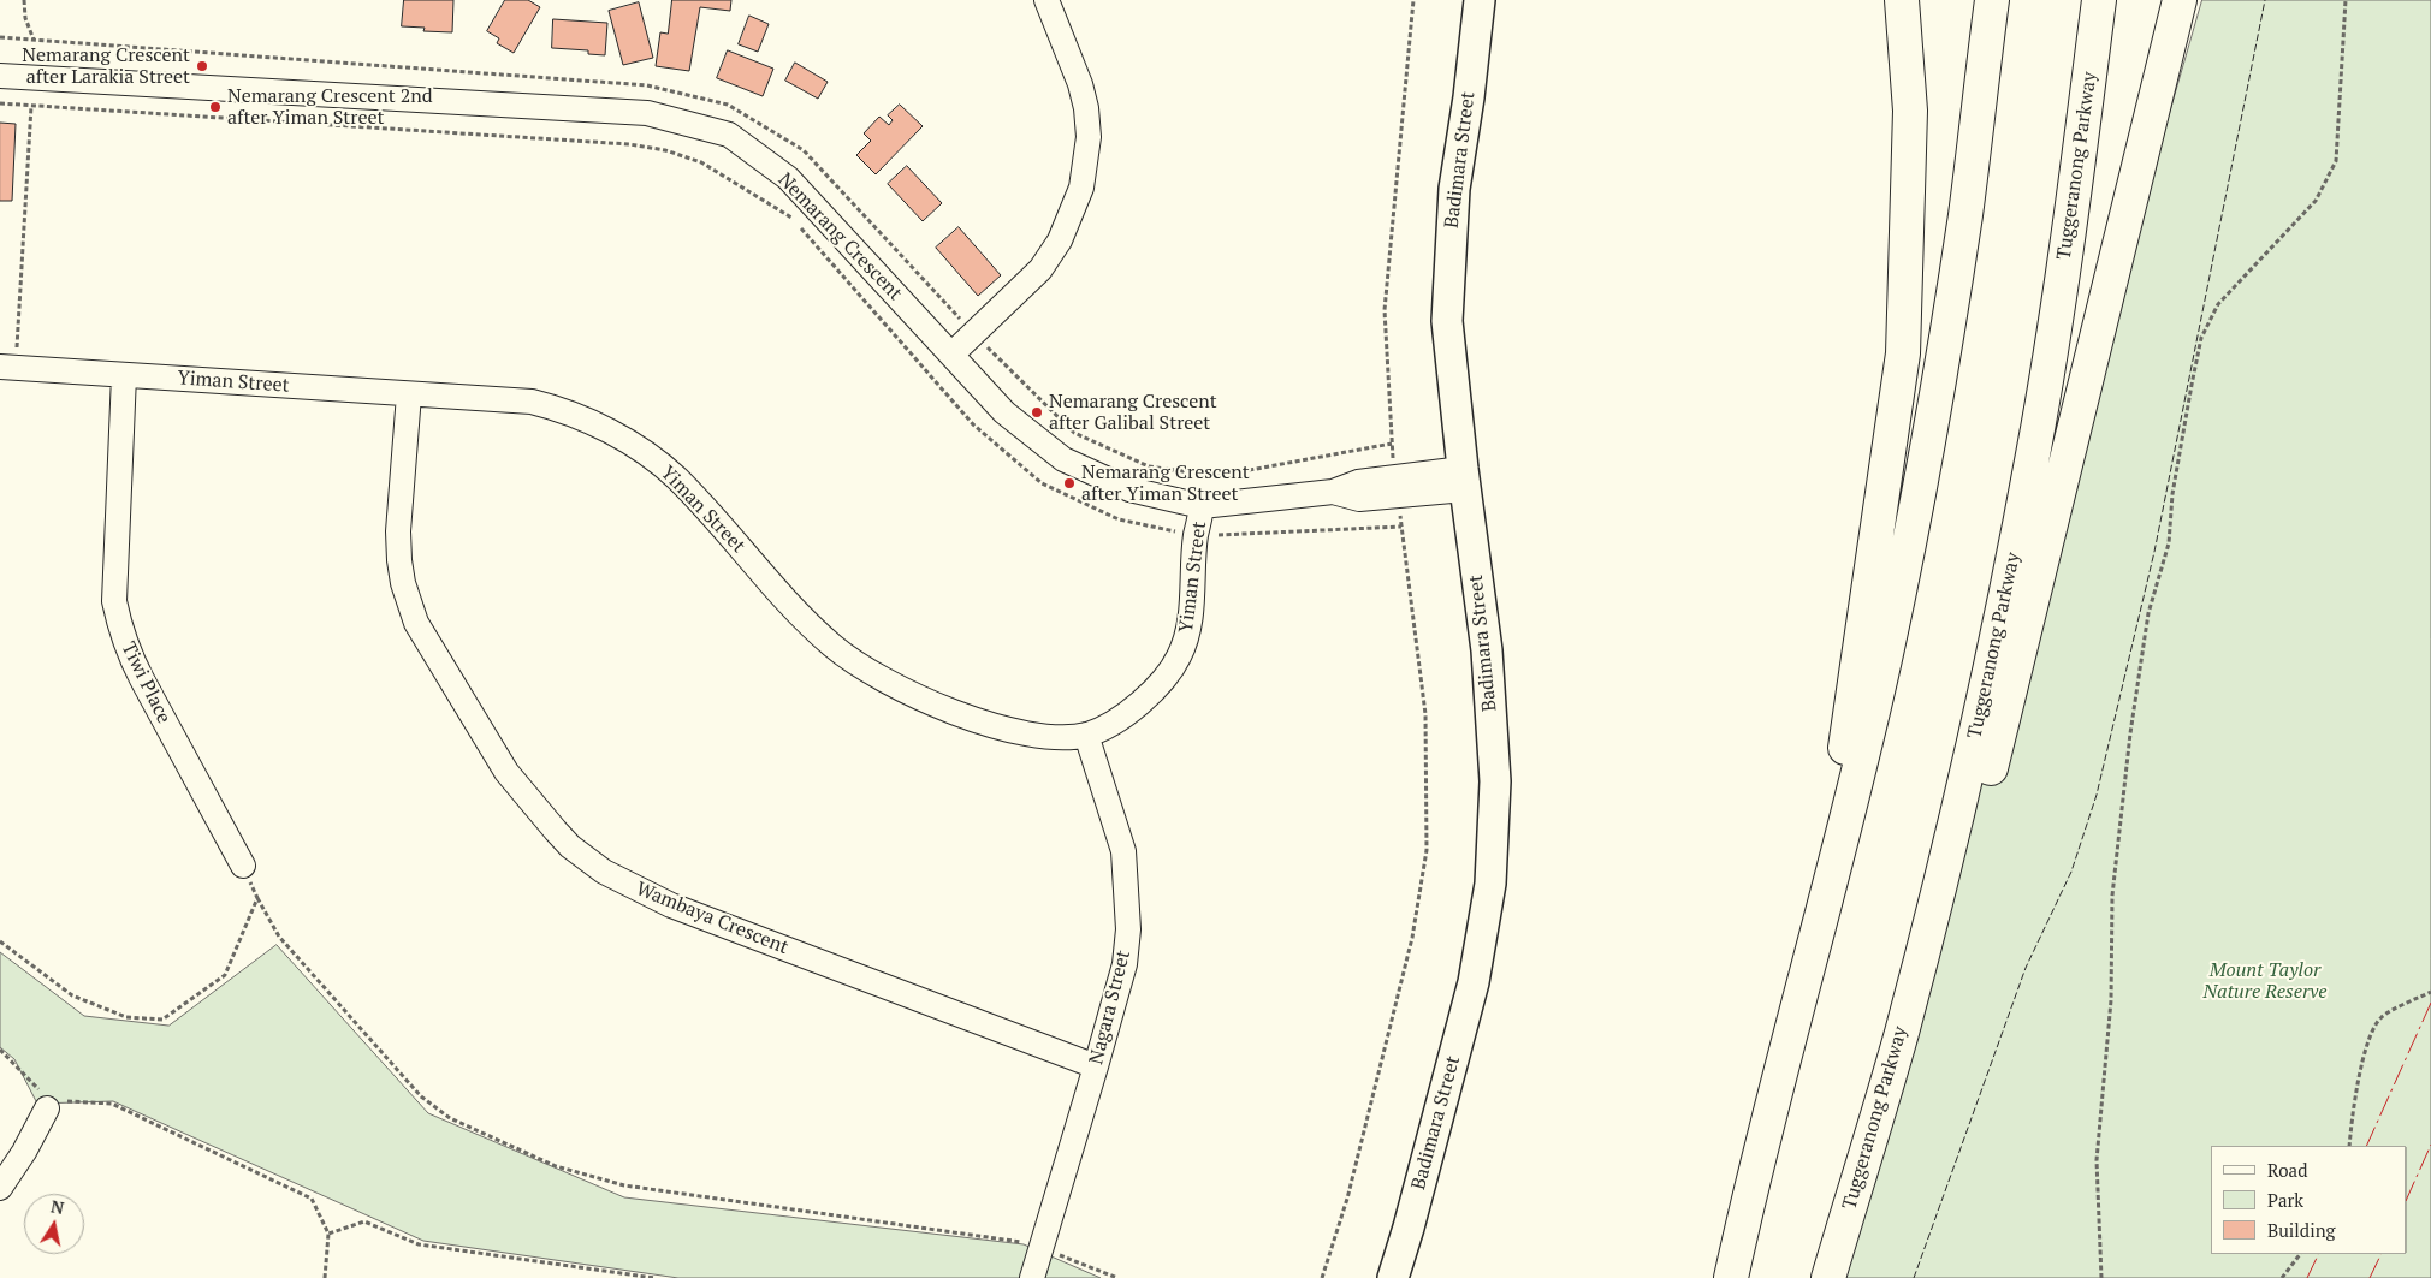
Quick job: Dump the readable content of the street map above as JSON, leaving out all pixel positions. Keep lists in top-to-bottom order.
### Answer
{
  "streets": {
    "highway": ["Tuggeranong Parkway"],
    "main road": ["Badimara Street"],
    "street": [
      "Nemarang Crescent",
      "Yiman Street",
      "Tiwi Place",
      "Wambaya Crescent",
      "Nagara Street"
    ]
  },
  "crossings": [
    ["Badimara Street", "Nemarang Crescent"],
    ["Nemarang Crescent", "Yiman Street"],
    ["Yiman Street", "Tiwi Place"],
    ["Yiman Street", "Wambaya Crescent"],
    ["Yiman Street", "Nagara Street"],
    ["Wambaya Crescent", "Nagara Street"]
  ],
  "parks": ["Mount Taylor Nature Reserve"],
  "places": [
    "Nemarang Crescent after Larakia Street",
    "Nemarang Crescent 2nd after Yiman Street",
    "Nemarang Crescent after Galibal Street",
    "Nemarang Crescent after Yiman Street"
  ],
  "legend": ["Road", "Park", "Building"],
  "north": "top"
}
